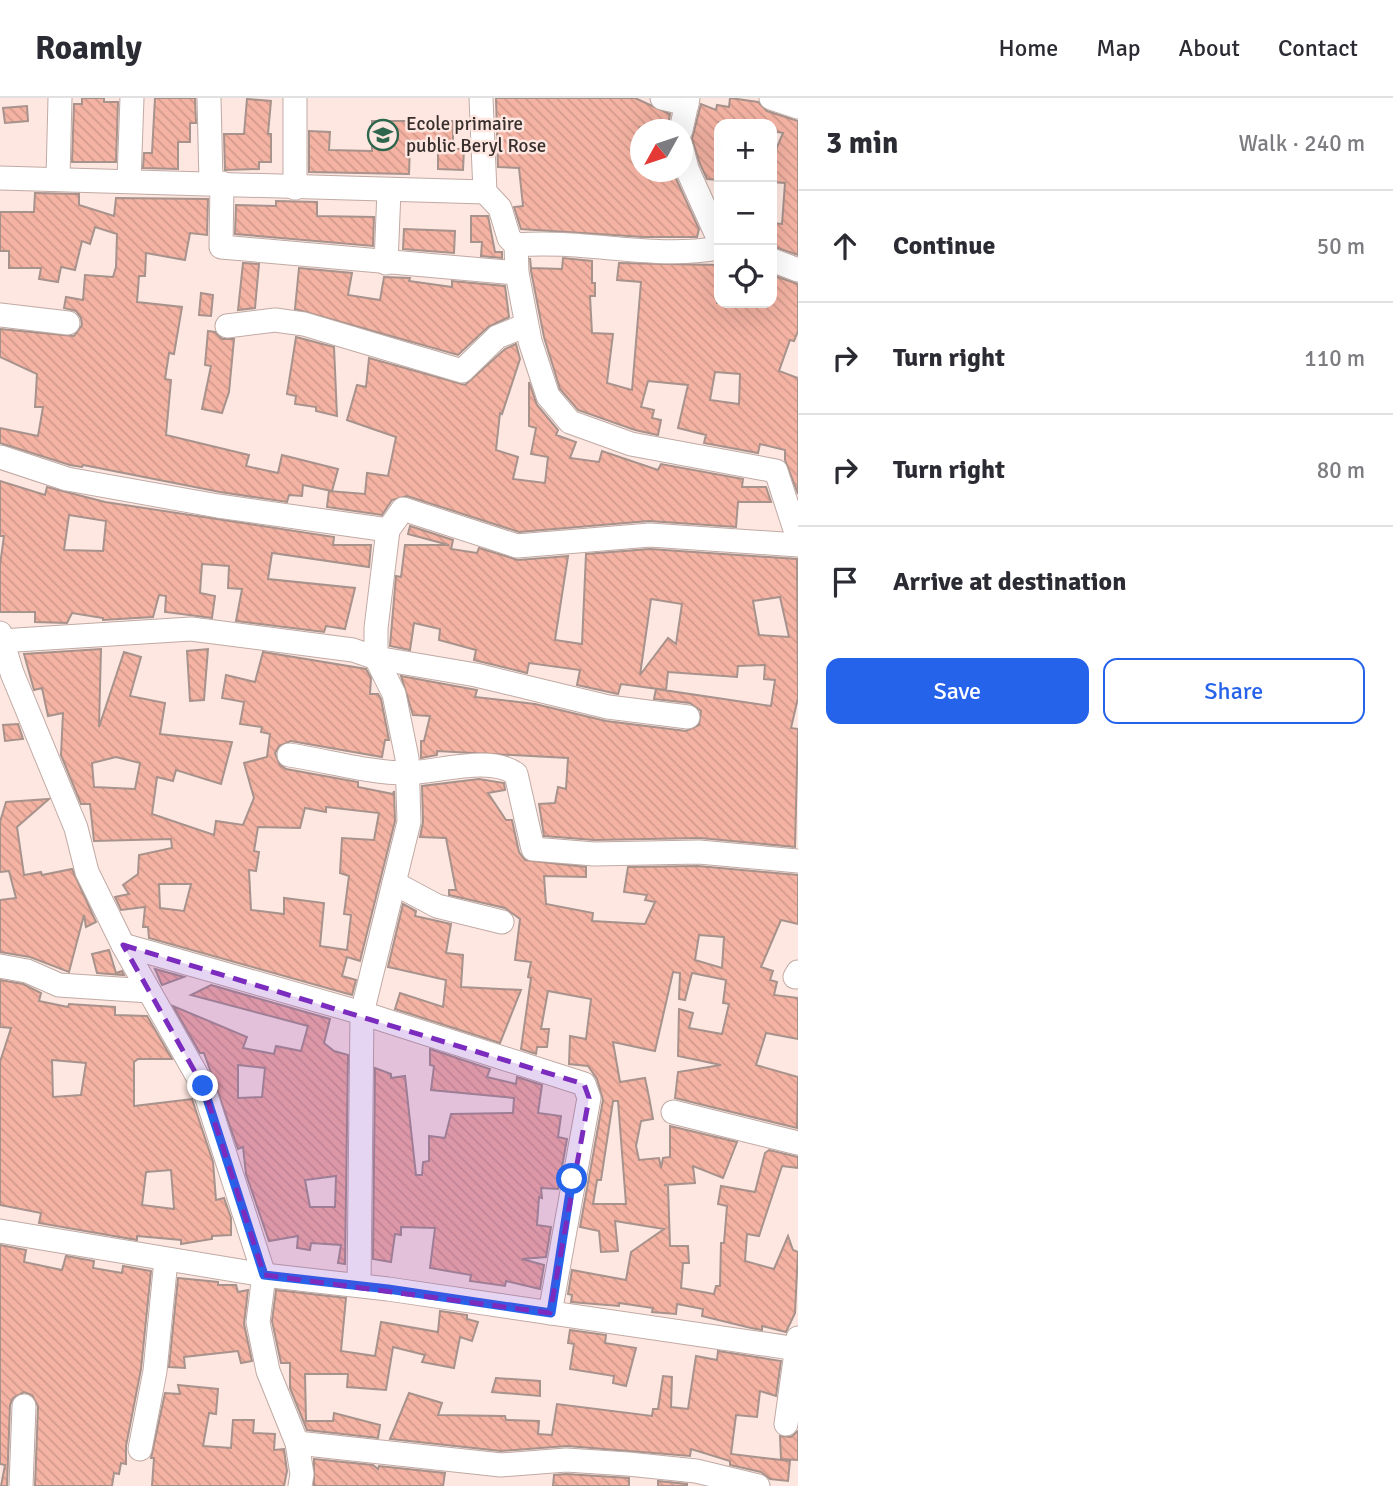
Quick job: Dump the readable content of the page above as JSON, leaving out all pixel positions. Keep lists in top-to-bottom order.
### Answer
{
  "places": {
    "school or university": ["Ecole primaire public Beryl Rose"]
  },
  "north": "bottom left",
  "page": {
    "header": "Roamly",
    "nav": [
      "Home",
      "Map",
      "About",
      "Contact"
    ],
    "heading": ["3 min", "Walk · 240 m"],
    "map_buttons": ["+", "−"],
    "list": [
      ["Continue", "50 m"],
      ["Turn right", "110 m"],
      ["Turn right", "80 m"],
      "Arrive at destination"
    ],
    "buttons": ["Save", "Share"]
  }
}
